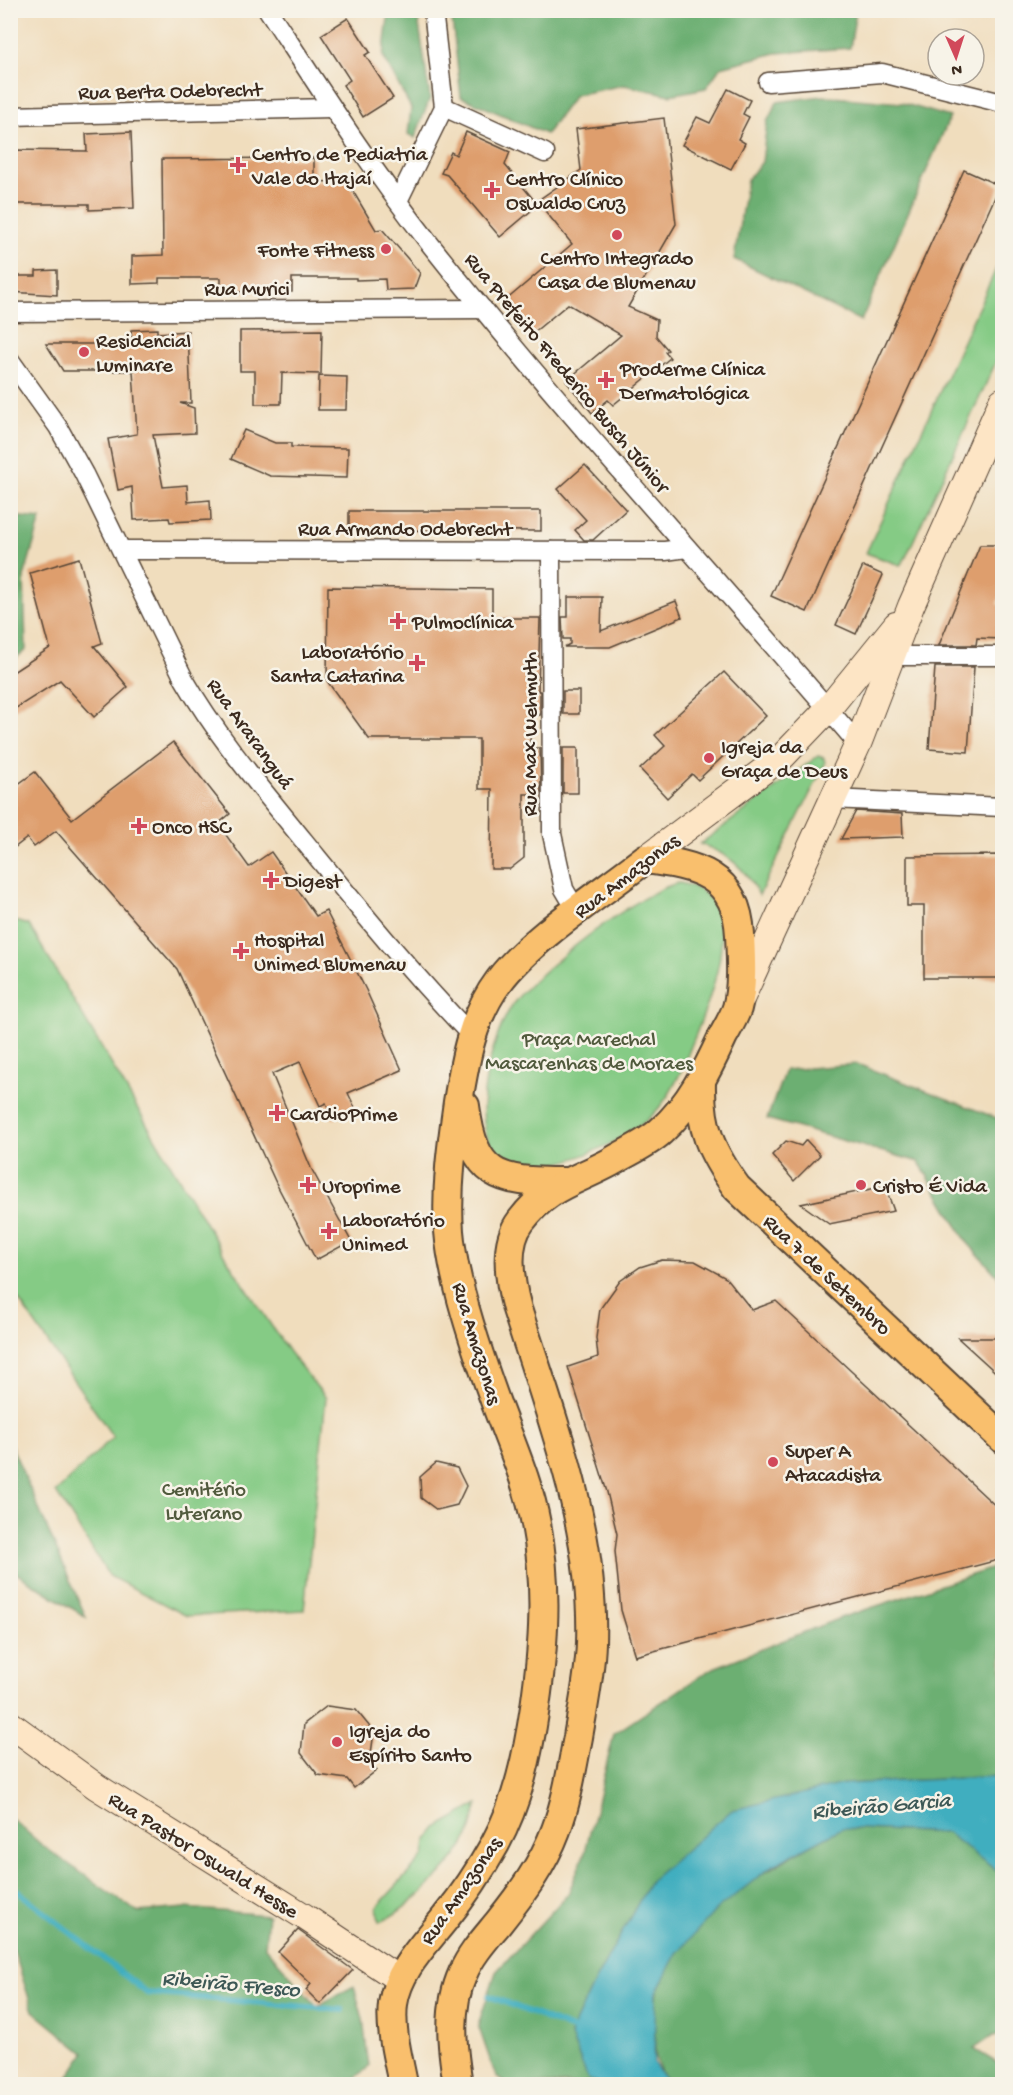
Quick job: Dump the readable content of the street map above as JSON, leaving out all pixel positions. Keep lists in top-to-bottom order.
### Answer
{
  "streets": {
    "main road": ["Rua Amazonas", "Rua 7 de Setembro", "Rua Pastor Oswald Hesse"],
    "street": [
      "Rua Berta Odebrecht",
      "Rua Murici",
      "Rua Prefeito Frederico Busch Júnior",
      "Rua Armando Odebrecht",
      "Rua Araranguá",
      "Rua Max Wehmuth"
    ]
  },
  "crossings": [
    ["Rua Berta Odebrecht", "Rua Prefeito Frederico Busch Júnior"],
    ["Rua Murici", "Rua Prefeito Frederico Busch Júnior"],
    ["Rua Prefeito Frederico Busch Júnior", "Rua Armando Odebrecht"],
    ["Rua Prefeito Frederico Busch Júnior", "Rua Amazonas"],
    ["Rua Armando Odebrecht", "Rua Araranguá"],
    ["Rua Armando Odebrecht", "Rua Max Wehmuth"],
    ["Rua Araranguá", "Rua Amazonas"],
    ["Rua Max Wehmuth", "Rua Amazonas"],
    ["Rua Amazonas", "Rua 7 de Setembro"],
    ["Rua Amazonas", "Rua Pastor Oswald Hesse"]
  ],
  "water": ["Ribeirão Garcia", "Ribeirão Fresco"],
  "parks": ["Praça Marechal Mascarenhas de Moraes", "Cemitério Luterano"],
  "places": {
    "health": [
      "Centro de Pediatria Vale do Itajaí",
      "Centro Clínico Oswaldo Cruz",
      "Proderme Clínica Dermatológica",
      "Pulmoclínica",
      "Laboratório Santa Catarina",
      "Onco HSC",
      "Digest",
      "Hospital Unimed Blumenau",
      "CardioPrime",
      "Uroprime",
      "Laboratório Unimed"
    ],
    "other": [
      "Centro Integrado Casa de Blumenau",
      "Fonte Fitness",
      "Residencial Luminare",
      "Igreja da Graça de Deus",
      "Cristo É Vida",
      "Super A Atacadista",
      "Igreja do Espírito Santo"
    ]
  },
  "north": "bottom"
}
